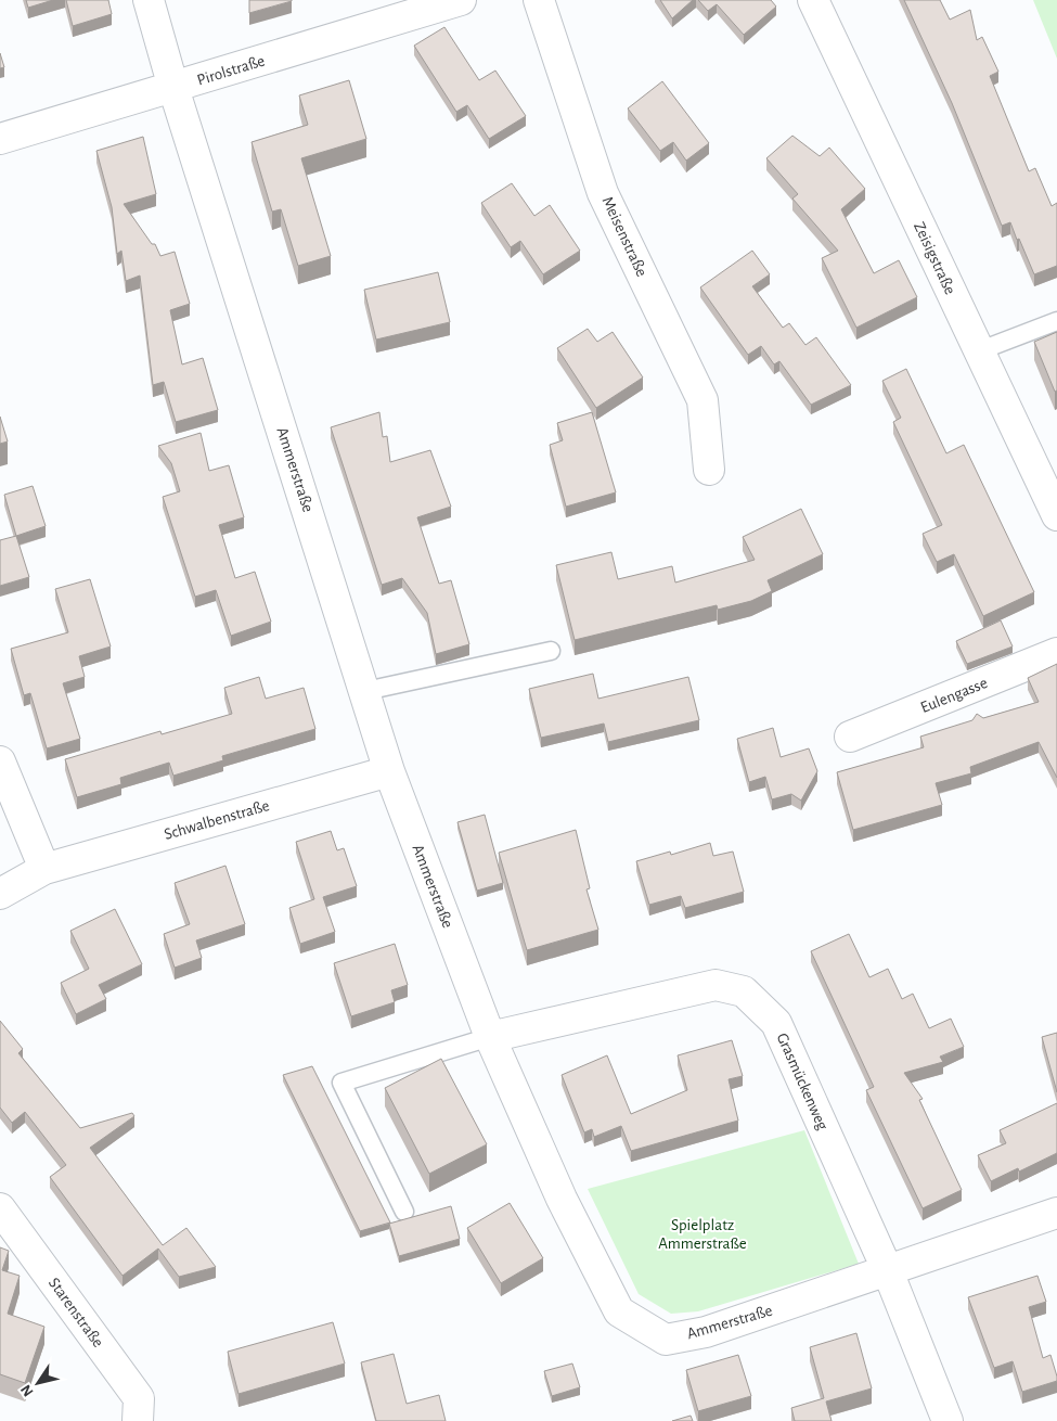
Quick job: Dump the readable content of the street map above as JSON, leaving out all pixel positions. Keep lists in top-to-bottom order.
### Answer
{
  "streets": {
    "street": [
      "Pirolstraße",
      "Meisenstraße",
      "Zeisigstraße",
      "Ammerstraße",
      "Eulengasse",
      "Schwalbenstraße",
      "Grasmückenweg",
      "Starenstraße"
    ]
  },
  "crossings": [
    ["Pirolstraße", "Ammerstraße"],
    ["Ammerstraße", "Schwalbenstraße"],
    ["Ammerstraße", "Grasmückenweg"]
  ],
  "parks": ["Spielplatz Ammerstraße"],
  "north": "bottom left"
}
